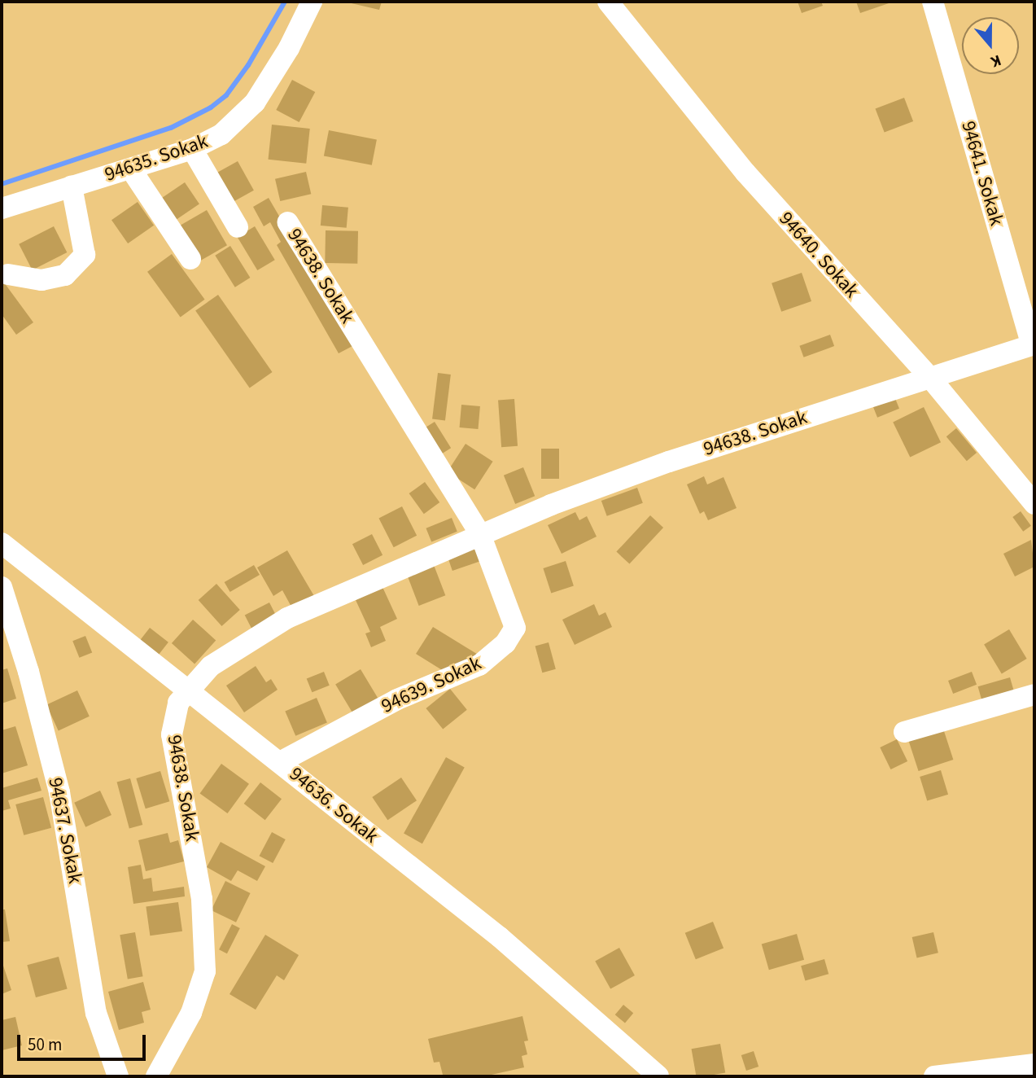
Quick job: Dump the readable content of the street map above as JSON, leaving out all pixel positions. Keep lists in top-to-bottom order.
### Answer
{
  "streets": {
    "street": [
      "94635. Sokak",
      "94641. Sokak",
      "94640. Sokak",
      "94638. Sokak",
      "94639. Sokak",
      "94636. Sokak",
      "94637. Sokak"
    ]
  },
  "crossings": [
    ["94641. Sokak", "94638. Sokak"],
    ["94640. Sokak", "94638. Sokak"],
    ["94638. Sokak", "94639. Sokak"],
    ["94638. Sokak", "94636. Sokak"],
    ["94639. Sokak", "94636. Sokak"]
  ],
  "scale_bar": "50 m",
  "north": "bottom"
}
